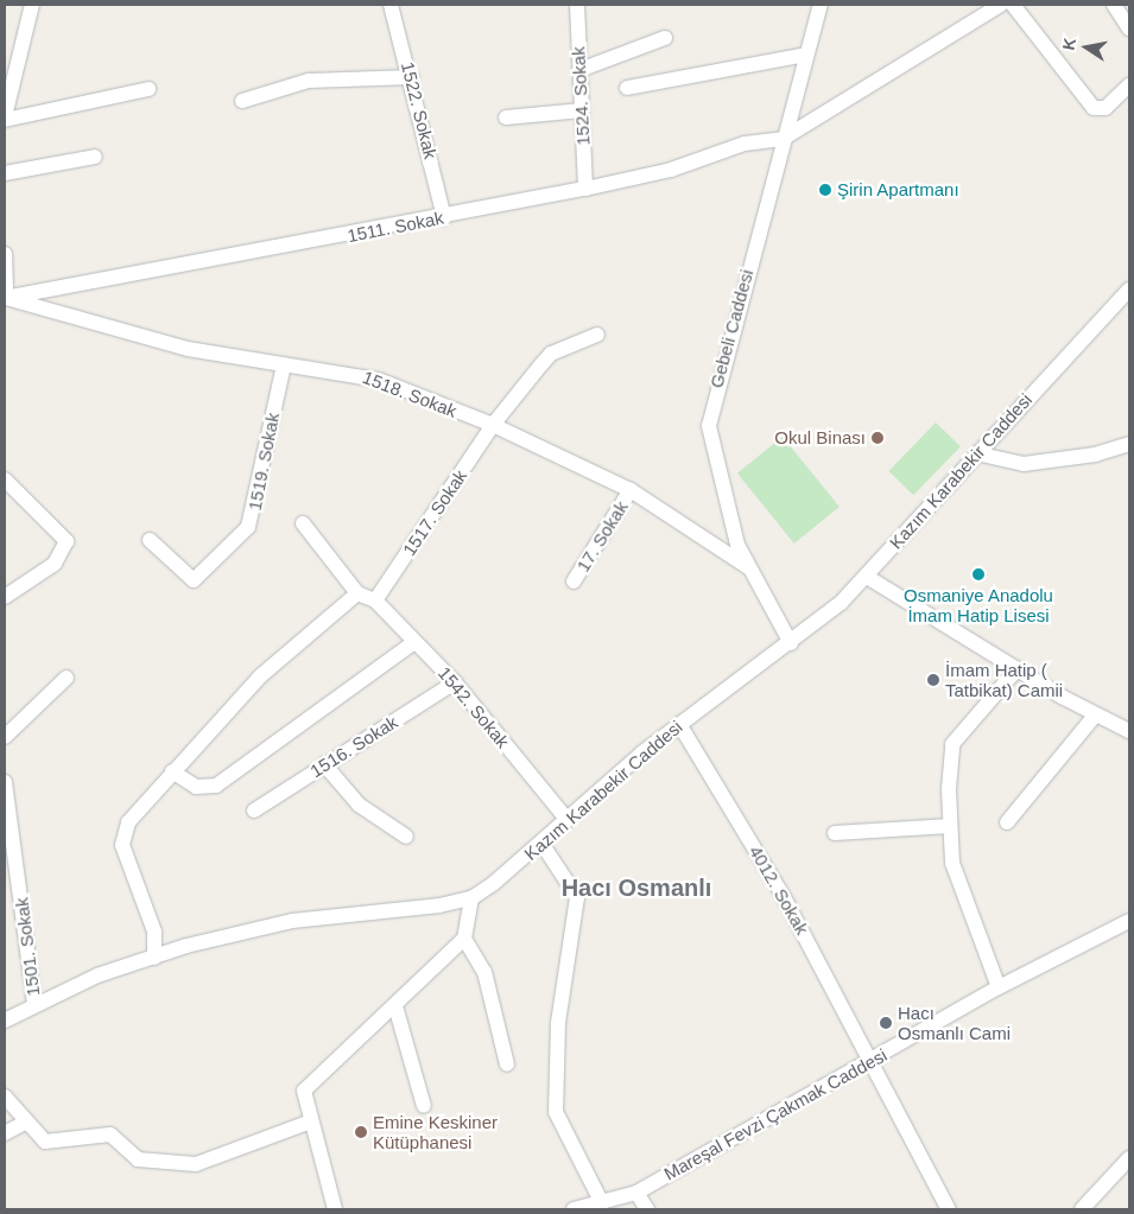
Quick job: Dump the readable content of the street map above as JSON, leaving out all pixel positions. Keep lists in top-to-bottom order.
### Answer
{
  "streets": {
    "street": [
      "1524. Sokak",
      "1522. Sokak",
      "1511. Sokak",
      "Gebeli Caddesi",
      "1518. Sokak",
      "1519. Sokak",
      "Kazım Karabekir Caddesi",
      "1517. Sokak",
      "17. Sokak",
      "1542. Sokak",
      "1516. Sokak",
      "4012. Sokak",
      "1501. Sokak",
      "Mareşal Fevzi Çakmak Caddesi"
    ]
  },
  "crossings": [
    ["1524. Sokak", "1511. Sokak"],
    ["1522. Sokak", "1511. Sokak"],
    ["1511. Sokak", "Gebeli Caddesi"],
    ["1511. Sokak", "1518. Sokak"],
    ["Gebeli Caddesi", "1518. Sokak"],
    ["Gebeli Caddesi", "Kazım Karabekir Caddesi"],
    ["1518. Sokak", "1519. Sokak"],
    ["1518. Sokak", "1517. Sokak"],
    ["1518. Sokak", "17. Sokak"],
    ["Kazım Karabekir Caddesi", "1542. Sokak"],
    ["Kazım Karabekir Caddesi", "4012. Sokak"],
    ["Kazım Karabekir Caddesi", "1501. Sokak"],
    ["1517. Sokak", "1542. Sokak"],
    ["1542. Sokak", "1516. Sokak"],
    ["4012. Sokak", "Mareşal Fevzi Çakmak Caddesi"]
  ],
  "districts": ["Hacı Osmanlı"],
  "places": [
    "Şirin Apartmanı",
    "Okul Binası",
    "Osmaniye Anadolu İmam Hatip Lisesi",
    "İmam Hatip ( Tatbikat) Camii",
    "Hacı Osmanlı Cami",
    "Emine Keskiner Kütüphanesi"
  ],
  "north": "left"
}
